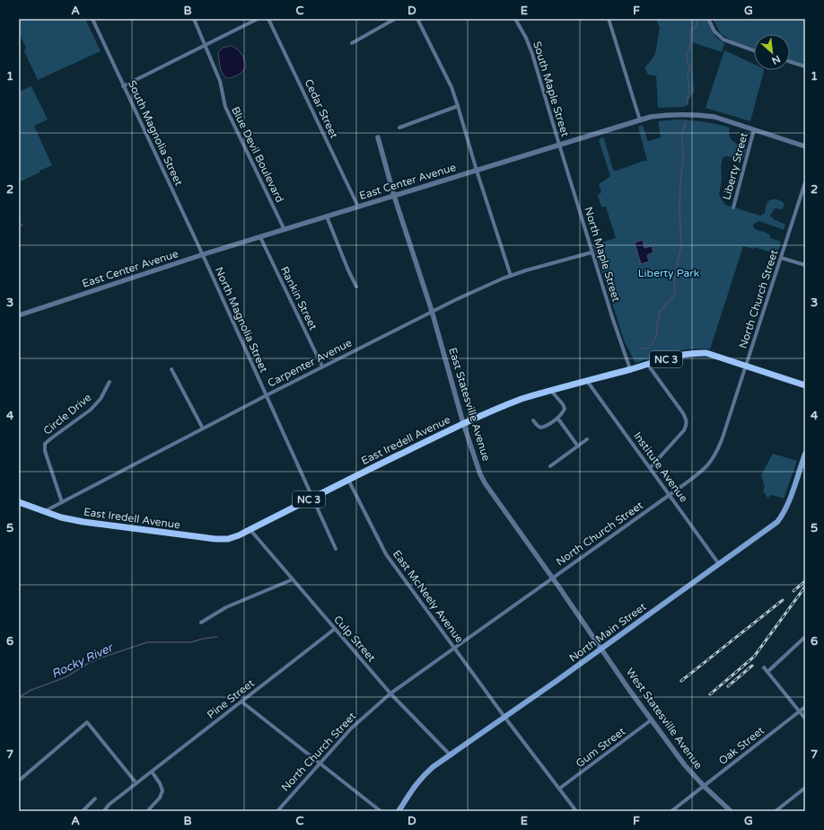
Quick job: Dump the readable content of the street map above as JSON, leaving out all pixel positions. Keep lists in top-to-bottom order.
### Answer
{
  "streets": {
    "main road": ["NC 3", "East Iredell Avenue", "North Main Street"],
    "street": [
      "South Maple Street",
      "Cedar Street",
      "South Magnolia Street",
      "Blue Devil Boulevard",
      "Liberty Street",
      "East Center Avenue",
      "North Maple Street",
      "Rankin Street",
      "North Church Street",
      "North Magnolia Street",
      "Carpenter Avenue",
      "East Statesville Avenue",
      "Circle Drive",
      "Institute Avenue",
      "East McNeely Avenue",
      "Culp Street",
      "Pine Street",
      "West Statesville Avenue",
      "Oak Street",
      "Gum Street"
    ]
  },
  "crossings": [
    ["South Maple Street", "East Center Avenue"],
    ["South Maple Street", "North Maple Street"],
    ["Cedar Street", "East Center Avenue"],
    ["South Magnolia Street", "East Center Avenue"],
    ["South Magnolia Street", "North Magnolia Street"],
    ["Blue Devil Boulevard", "East Center Avenue"],
    ["Liberty Street", "East Center Avenue"],
    ["East Center Avenue", "North Maple Street"],
    ["East Center Avenue", "Rankin Street"],
    ["East Center Avenue", "North Magnolia Street"],
    ["East Center Avenue", "East Statesville Avenue"],
    ["North Maple Street", "Carpenter Avenue"],
    ["North Maple Street", "East Iredell Avenue"],
    ["Rankin Street", "Carpenter Avenue"],
    ["North Church Street", "East Statesville Avenue"],
    ["North Church Street", "East Iredell Avenue"],
    ["North Church Street", "Institute Avenue"],
    ["North Church Street", "East McNeely Avenue"],
    ["North Church Street", "Culp Street"],
    ["North Magnolia Street", "Carpenter Avenue"],
    ["North Magnolia Street", "East Iredell Avenue"],
    ["Carpenter Avenue", "East Statesville Avenue"],
    ["Carpenter Avenue", "Circle Drive"],
    ["Carpenter Avenue", "East Iredell Avenue"],
    ["East Statesville Avenue", "East Iredell Avenue"],
    ["East Statesville Avenue", "North Main Street"],
    ["East Statesville Avenue", "West Statesville Avenue"],
    ["East Iredell Avenue", "Institute Avenue"],
    ["East Iredell Avenue", "East McNeely Avenue"],
    ["East Iredell Avenue", "Culp Street"],
    ["Institute Avenue", "North Main Street"],
    ["East McNeely Avenue", "North Main Street"],
    ["East McNeely Avenue", "Gum Street"],
    ["North Main Street", "Culp Street"],
    ["North Main Street", "West Statesville Avenue"],
    ["Culp Street", "Pine Street"],
    ["West Statesville Avenue", "Oak Street"],
    ["West Statesville Avenue", "Gum Street"]
  ],
  "water": ["Rocky River"],
  "parks": ["Liberty Park"],
  "north": "bottom right",
  "grid": {
    "columns": [
      "A",
      "B",
      "C",
      "D",
      "E",
      "F",
      "G"
    ],
    "rows": [
      "1",
      "2",
      "3",
      "4",
      "5",
      "6",
      "7"
    ]
  }
}
